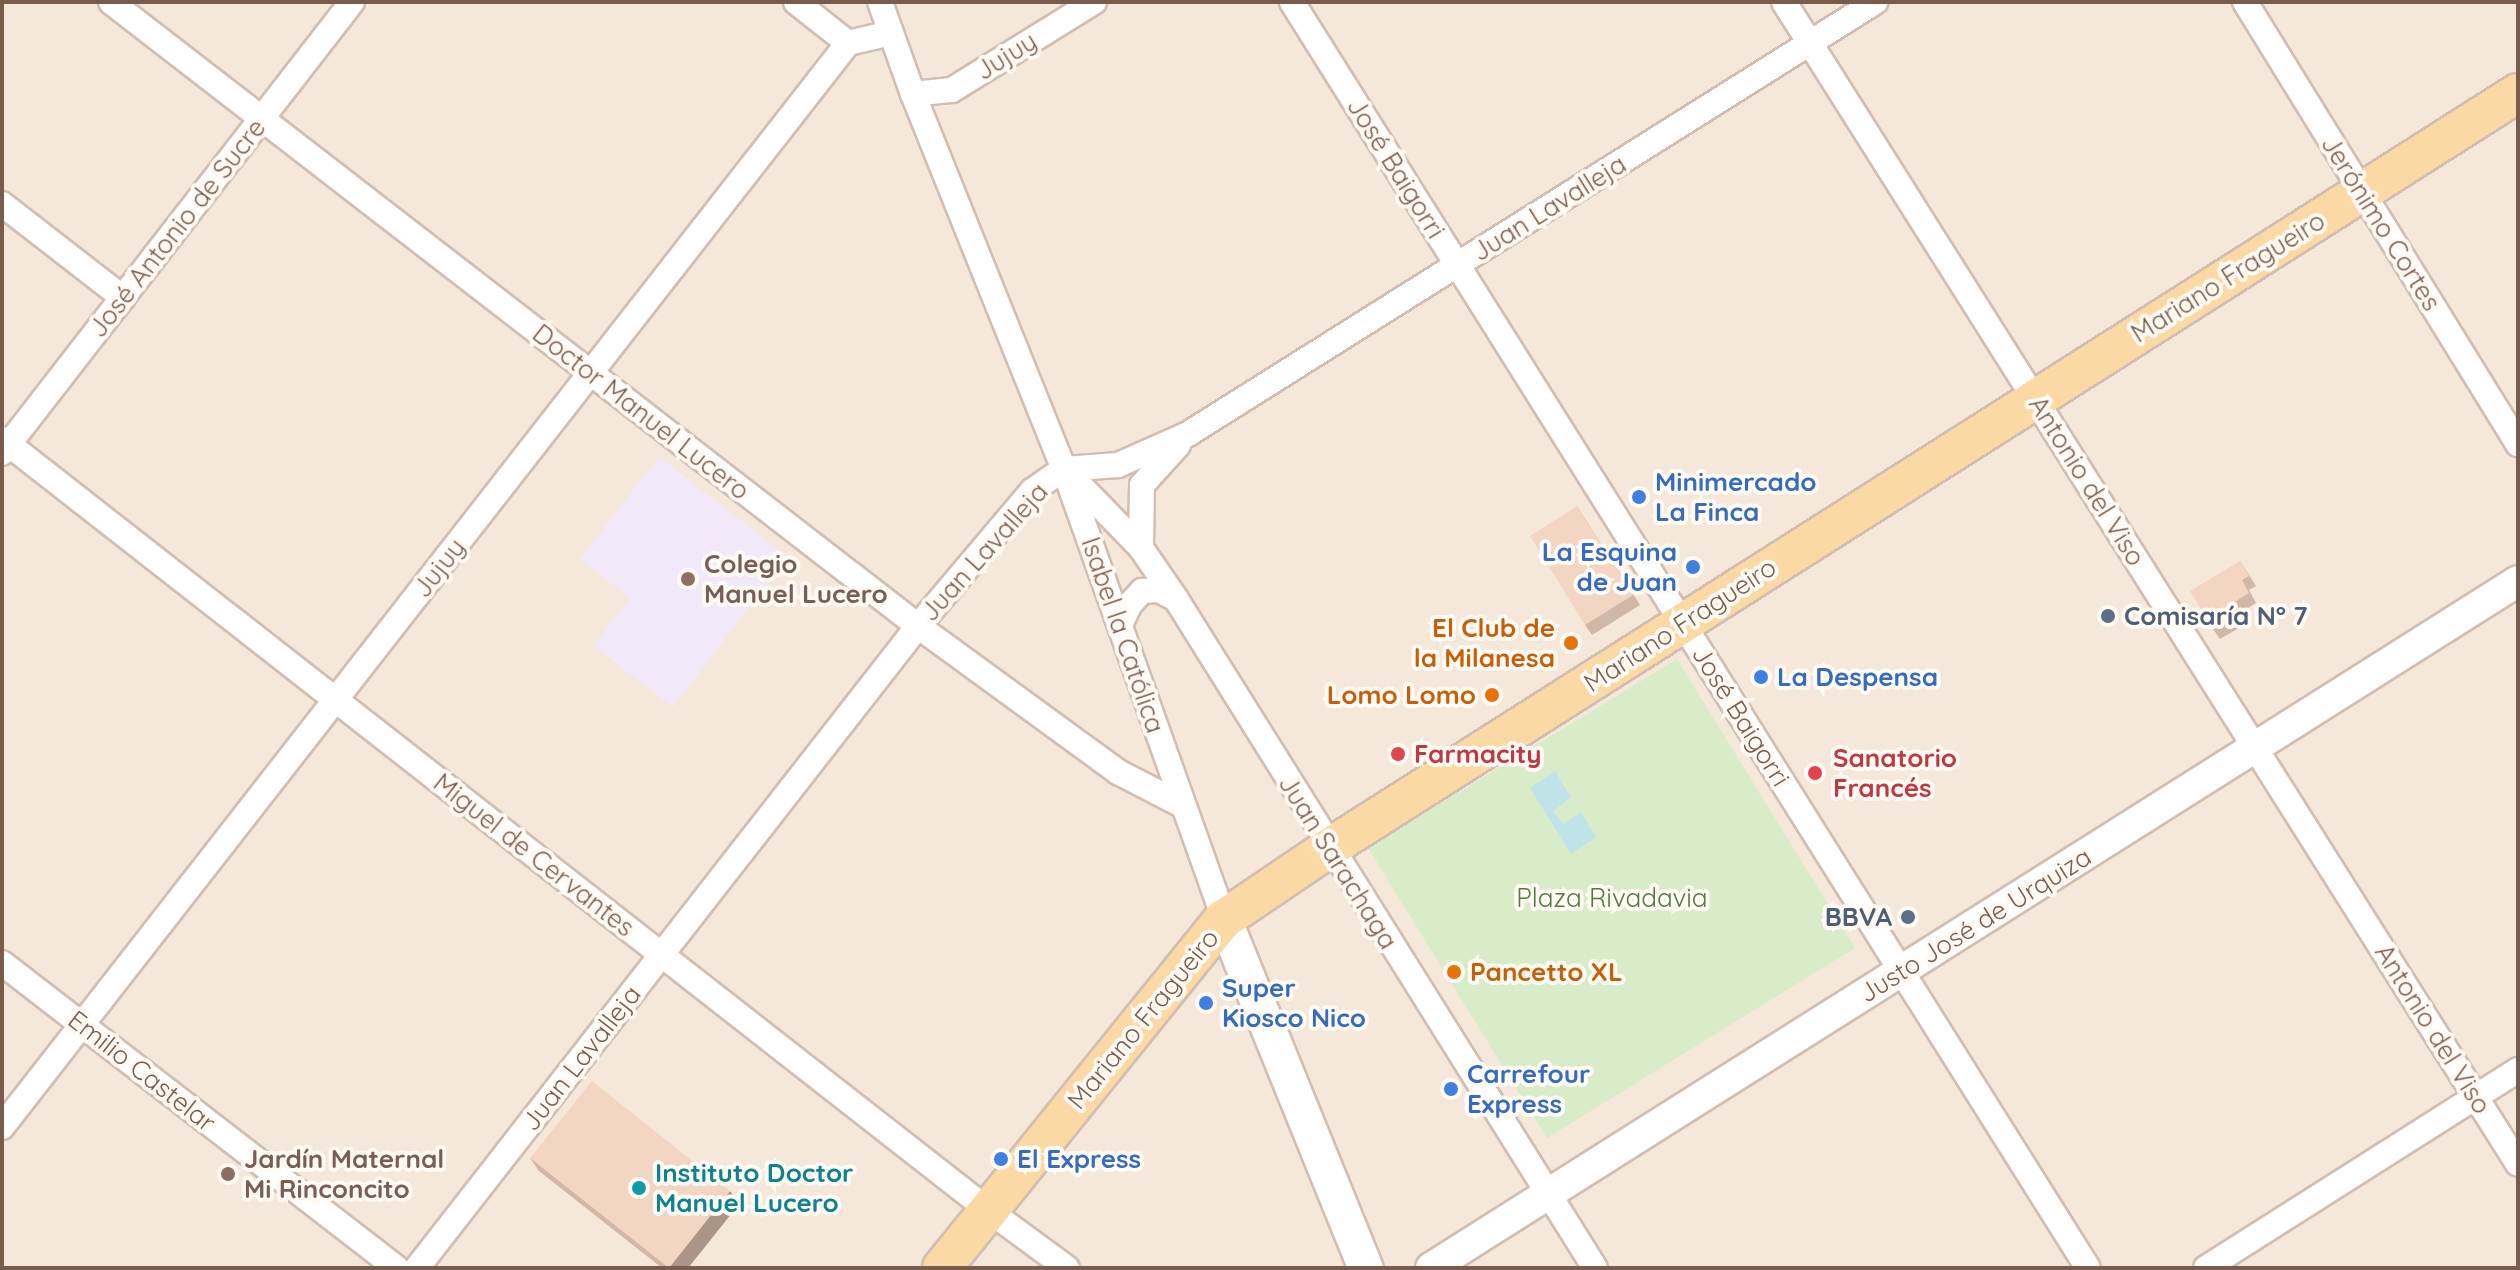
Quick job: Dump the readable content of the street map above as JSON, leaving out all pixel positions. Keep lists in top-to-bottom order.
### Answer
{
  "streets": {
    "main road": ["Mariano Fragueiro", "Isabel la Católica"],
    "street": [
      "Jujuy",
      "José Baigorri",
      "Juan Lavalleja",
      "Jerónimo Cortes",
      "José Antonio de Sucre",
      "Doctor Manuel Lucero",
      "Antonio del Viso",
      "Miguel de Cervantes",
      "Juan Sarachaga",
      "Justo José de Urquiza",
      "Emilio Castelar"
    ]
  },
  "crossings": [
    ["Jujuy", "Doctor Manuel Lucero"],
    ["Jujuy", "Isabel la Católica"],
    ["Jujuy", "Miguel de Cervantes"],
    ["Jujuy", "Emilio Castelar"],
    ["José Baigorri", "Juan Lavalleja"],
    ["José Baigorri", "Mariano Fragueiro"],
    ["José Baigorri", "Justo José de Urquiza"],
    ["Juan Lavalleja", "Doctor Manuel Lucero"],
    ["Juan Lavalleja", "Antonio del Viso"],
    ["Juan Lavalleja", "Isabel la Católica"],
    ["Juan Lavalleja", "Miguel de Cervantes"],
    ["Juan Lavalleja", "Juan Sarachaga"],
    ["Jerónimo Cortes", "Mariano Fragueiro"],
    ["José Antonio de Sucre", "Doctor Manuel Lucero"],
    ["José Antonio de Sucre", "Miguel de Cervantes"],
    ["Mariano Fragueiro", "Antonio del Viso"],
    ["Mariano Fragueiro", "Isabel la Católica"],
    ["Mariano Fragueiro", "Miguel de Cervantes"],
    ["Mariano Fragueiro", "Juan Sarachaga"],
    ["Doctor Manuel Lucero", "Isabel la Católica"],
    ["Antonio del Viso", "Justo José de Urquiza"],
    ["Isabel la Católica", "Juan Sarachaga"],
    ["Juan Sarachaga", "Justo José de Urquiza"]
  ],
  "parks": ["Plaza Rivadavia"],
  "places": [
    "Minimercado La Finca",
    "La Esquina de Juan",
    "Colegio Manuel Lucero",
    "Comisaría N° 7",
    "El Club de la Milanesa",
    "La Despensa",
    "Lomo Lomo",
    "Farmacity",
    "Sanatorio Francés",
    "BBVA",
    "Pancetto XL",
    "Super Kiosco Nico",
    "Carrefour Express",
    "El Express",
    "Jardín Maternal Mi Rinconcito",
    "Instituto Doctor Manuel Lucero"
  ]
}
